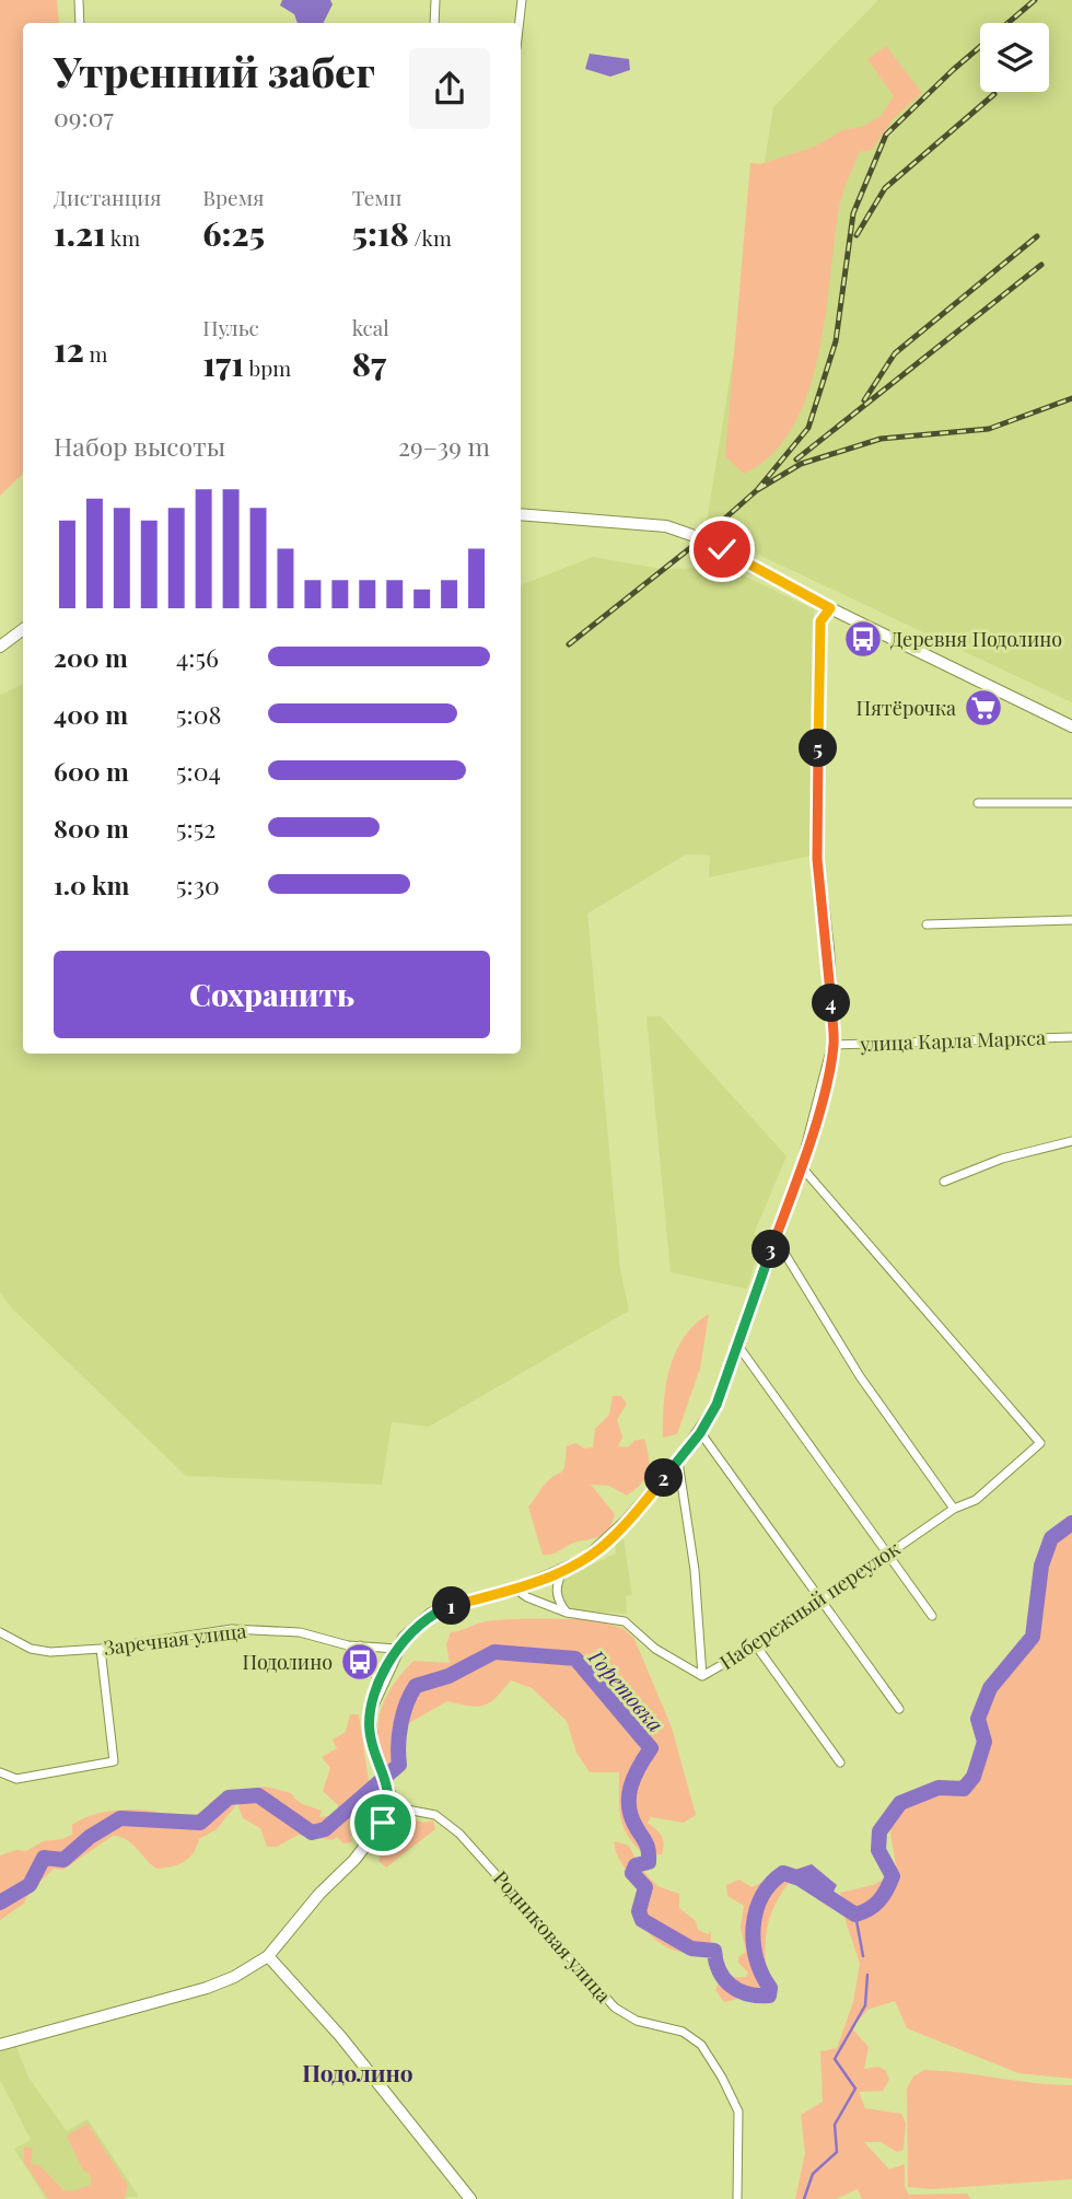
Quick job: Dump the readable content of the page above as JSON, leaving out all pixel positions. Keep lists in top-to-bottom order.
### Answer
{
  "streets": {
    "street": [
      "улица Карла Маркса",
      "Набережный переулок",
      "Заречная улица",
      "Родниковая улица"
    ]
  },
  "districts": ["Подолино"],
  "water": ["Горетовка"],
  "places": {
    "bus stop": ["Деревня Подолино", "Подолино"],
    "supermarket": ["Пятёрочка"]
  },
  "page": {
    "heading": ["Утренний забег", "09:07"],
    "stats": [
      ["Дистанция", "1.21 km"],
      ["Время", "6:25"],
      ["Темп", "5:18 /km"],
      ["12 m"],
      ["Пульс", "171 bpm"],
      ["kcal", "87"]
    ],
    "chart": ["Набор высоты", "29–39 m"],
    "list": [
      {
        "name": "200 m",
        "note": "4:56"
      },
      {
        "name": "400 m",
        "note": "5:08"
      },
      {
        "name": "600 m",
        "note": "5:04"
      },
      {
        "name": "800 m",
        "note": "5:52"
      },
      {
        "name": "1.0 km",
        "note": "5:30"
      }
    ],
    "pins": [
      "5",
      "4",
      "3",
      "2",
      "1"
    ],
    "buttons": "Сохранить"
  }
}
